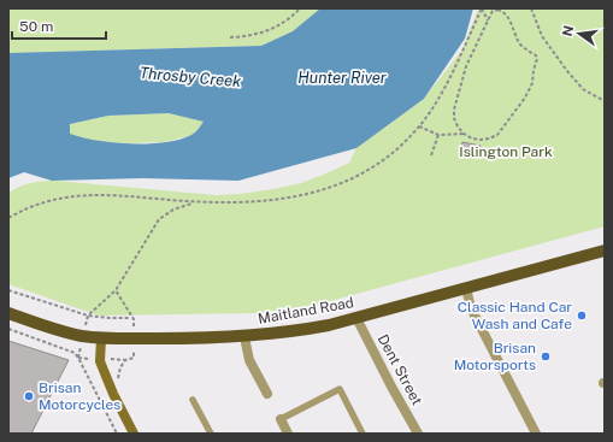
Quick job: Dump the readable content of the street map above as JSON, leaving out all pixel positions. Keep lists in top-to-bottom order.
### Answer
{
  "streets": {
    "main road": ["Maitland Road"],
    "street": ["Dent Street"]
  },
  "crossings": [
    ["Maitland Road", "Dent Street"]
  ],
  "water": ["Throsby Creek", "Hunter River"],
  "parks": ["Islington Park"],
  "places": ["Classic Hand Car Wash and Cafe", "Brisan Motorsports", "Brisan Motorcycles"],
  "scale_bar": "50 m",
  "north": "left"
}
